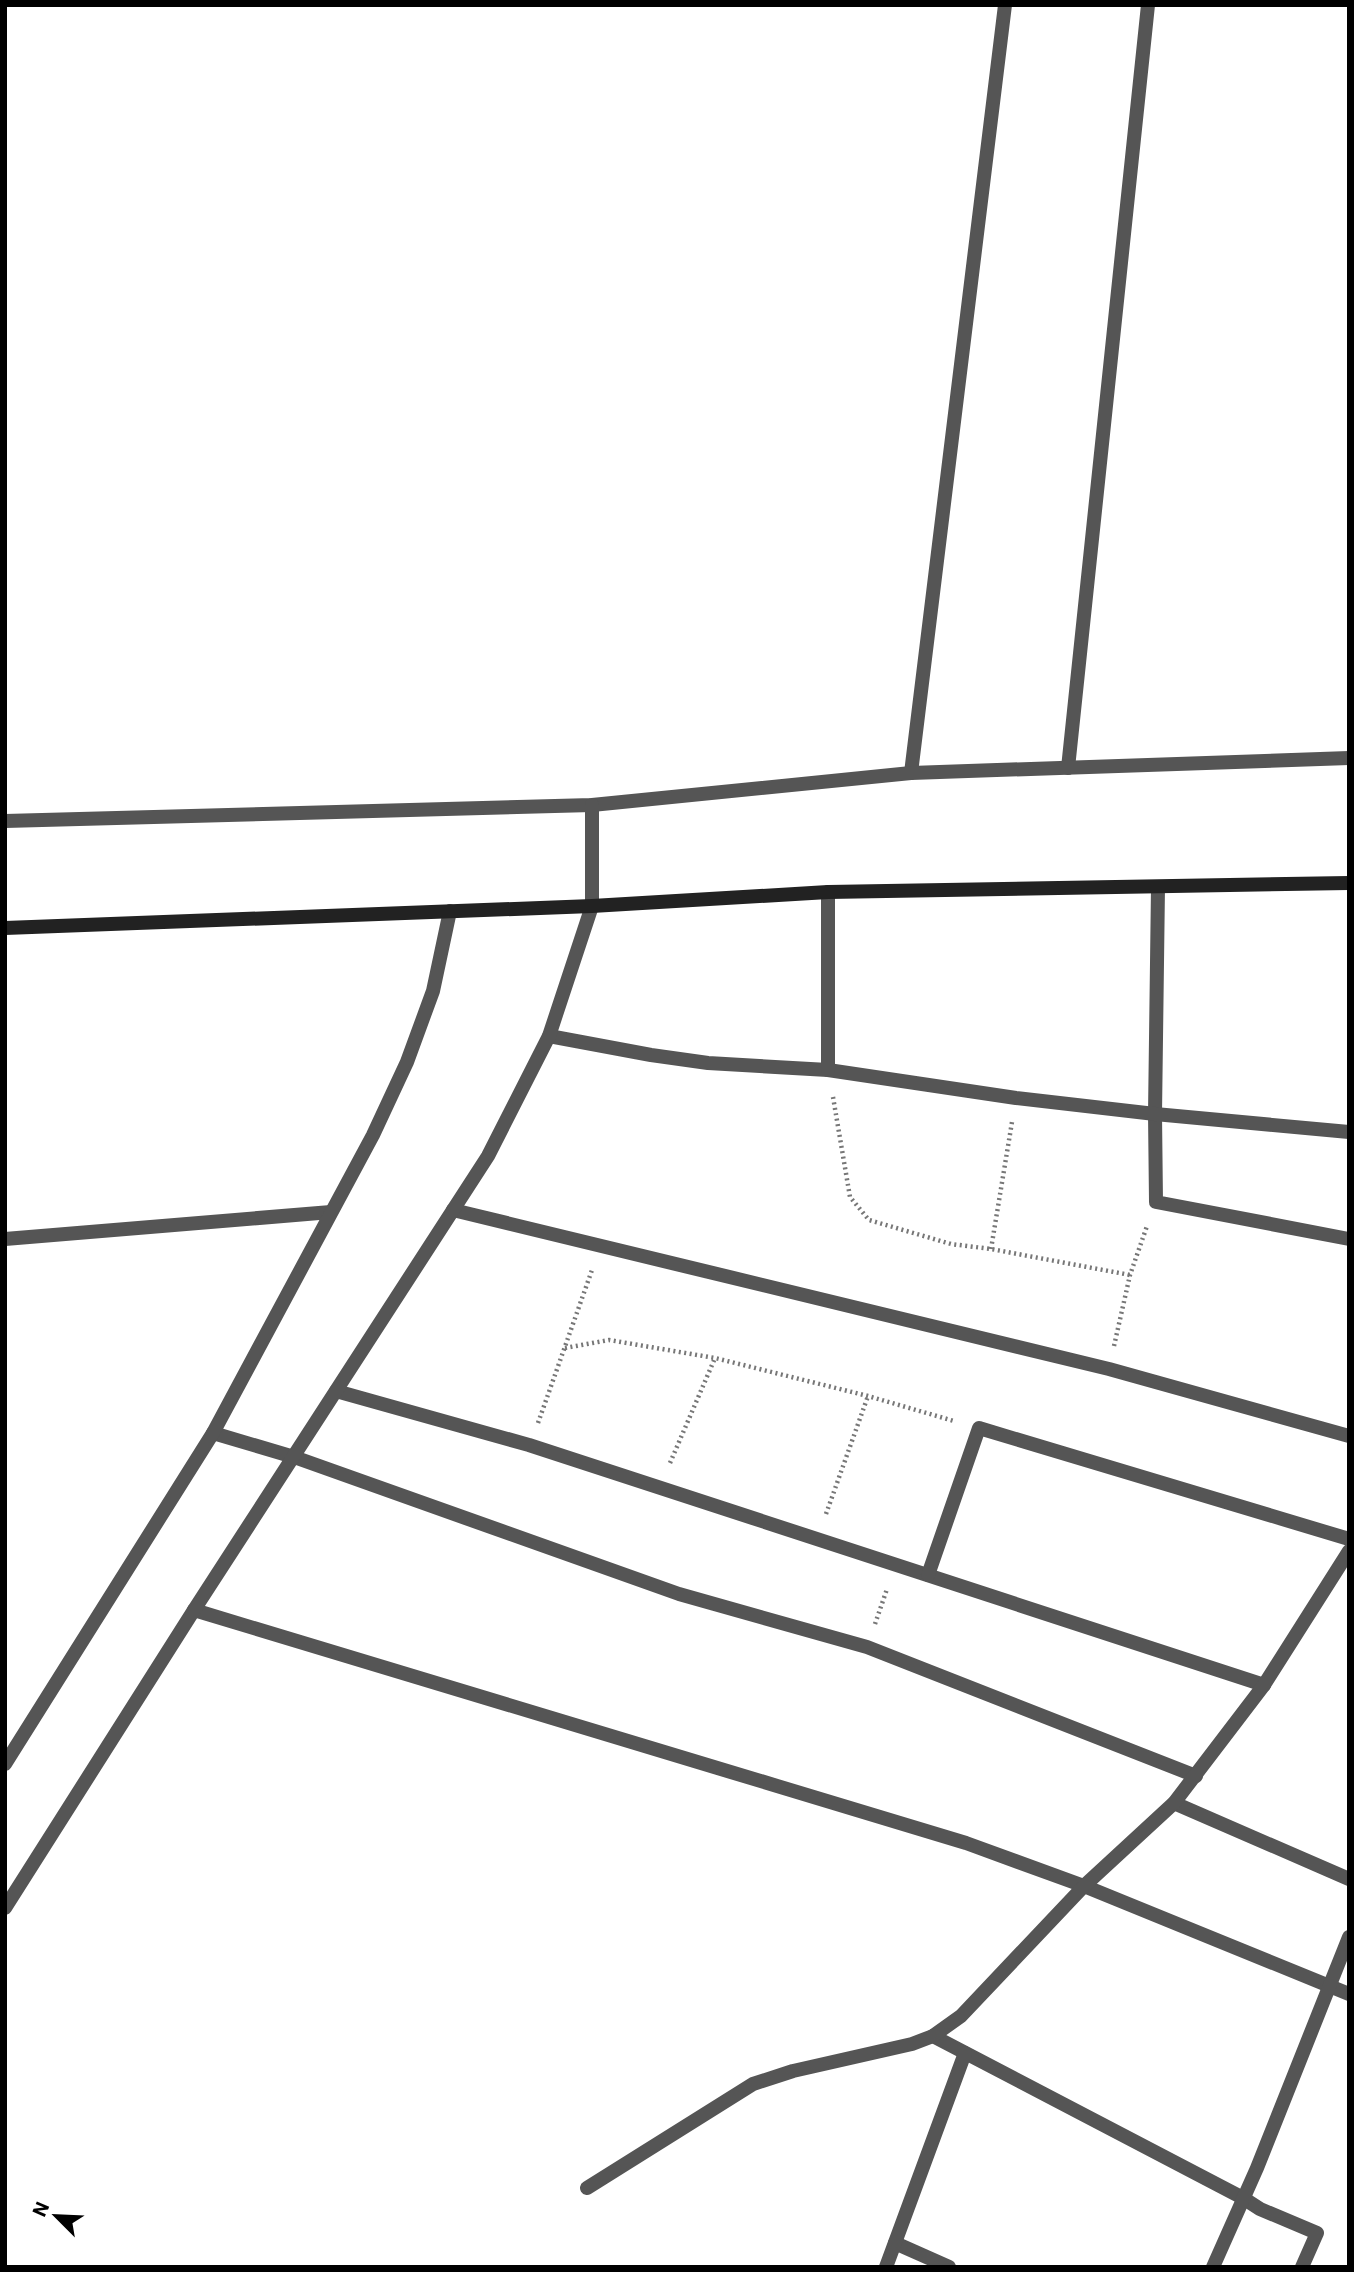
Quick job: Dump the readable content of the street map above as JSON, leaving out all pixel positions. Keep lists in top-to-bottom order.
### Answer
{
  "north": "top left"
}
